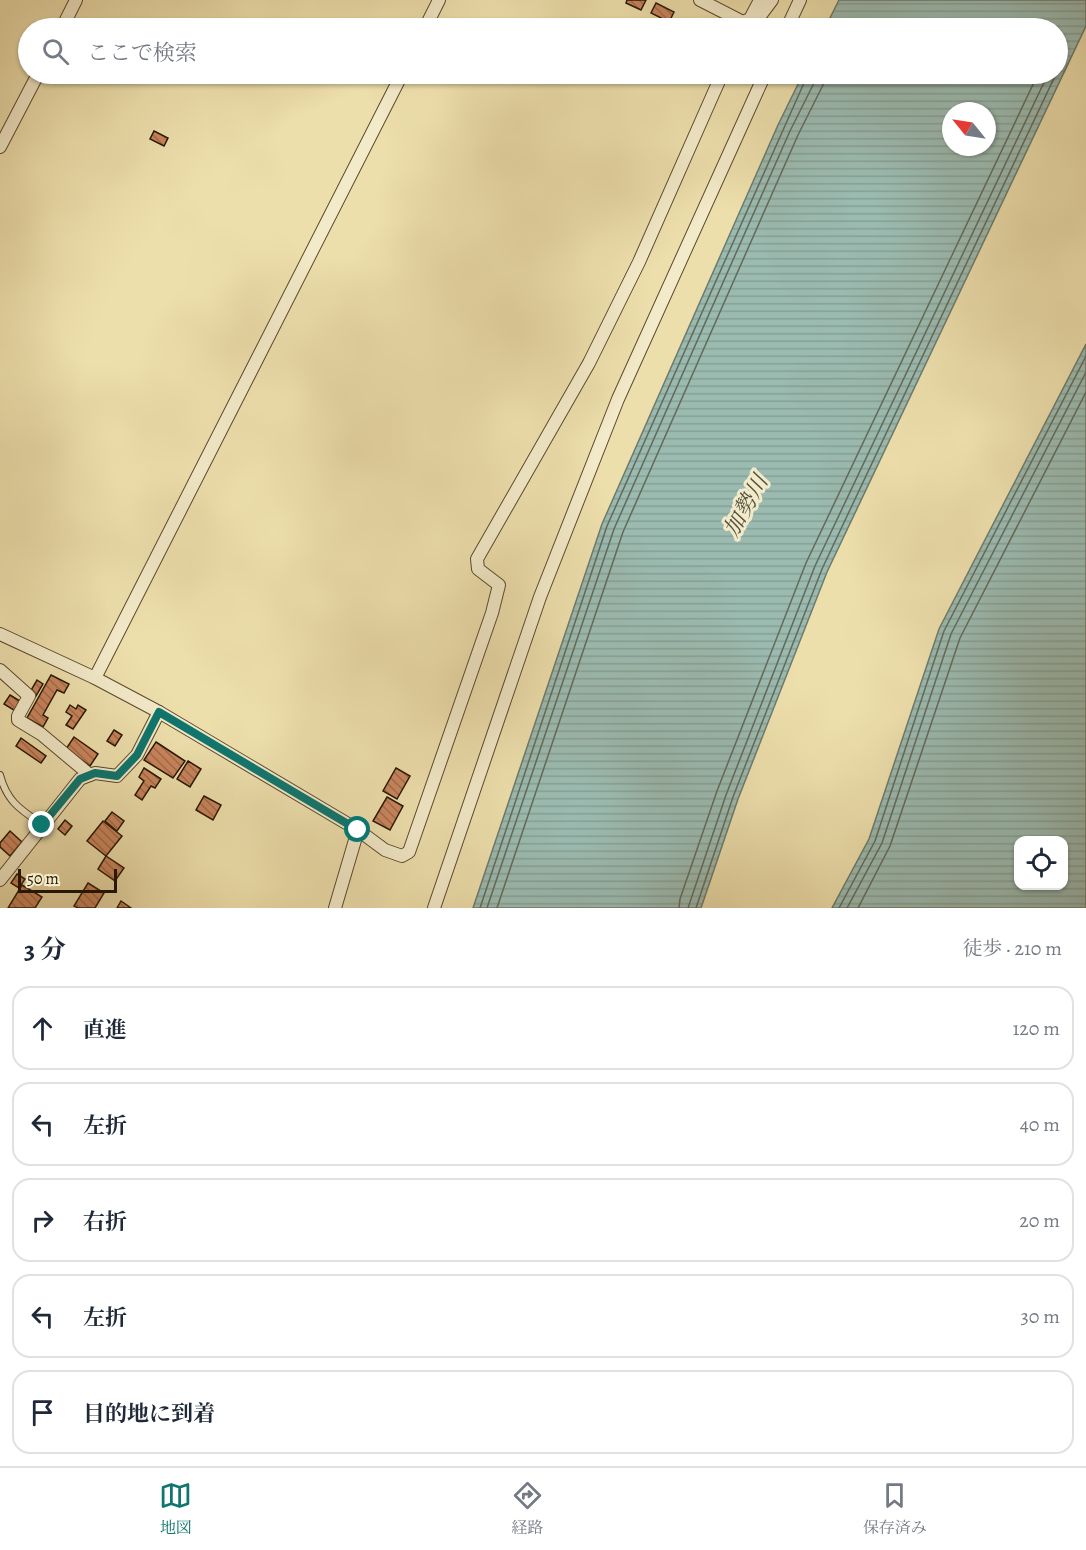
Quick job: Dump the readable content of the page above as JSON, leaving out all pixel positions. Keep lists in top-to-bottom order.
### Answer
{
  "water": ["加勢川"],
  "scale_bar": "50 m",
  "north": "top left",
  "page": {
    "search": "ここで検索",
    "scale": "50 m",
    "heading": ["3 分", "徒歩 · 210 m"],
    "list": [
      ["直進", "120 m"],
      ["左折", "40 m"],
      ["右折", "20 m"],
      ["左折", "30 m"],
      "目的地に到着"
    ],
    "nav": ["地図", "経路", "保存済み"]
  }
}
